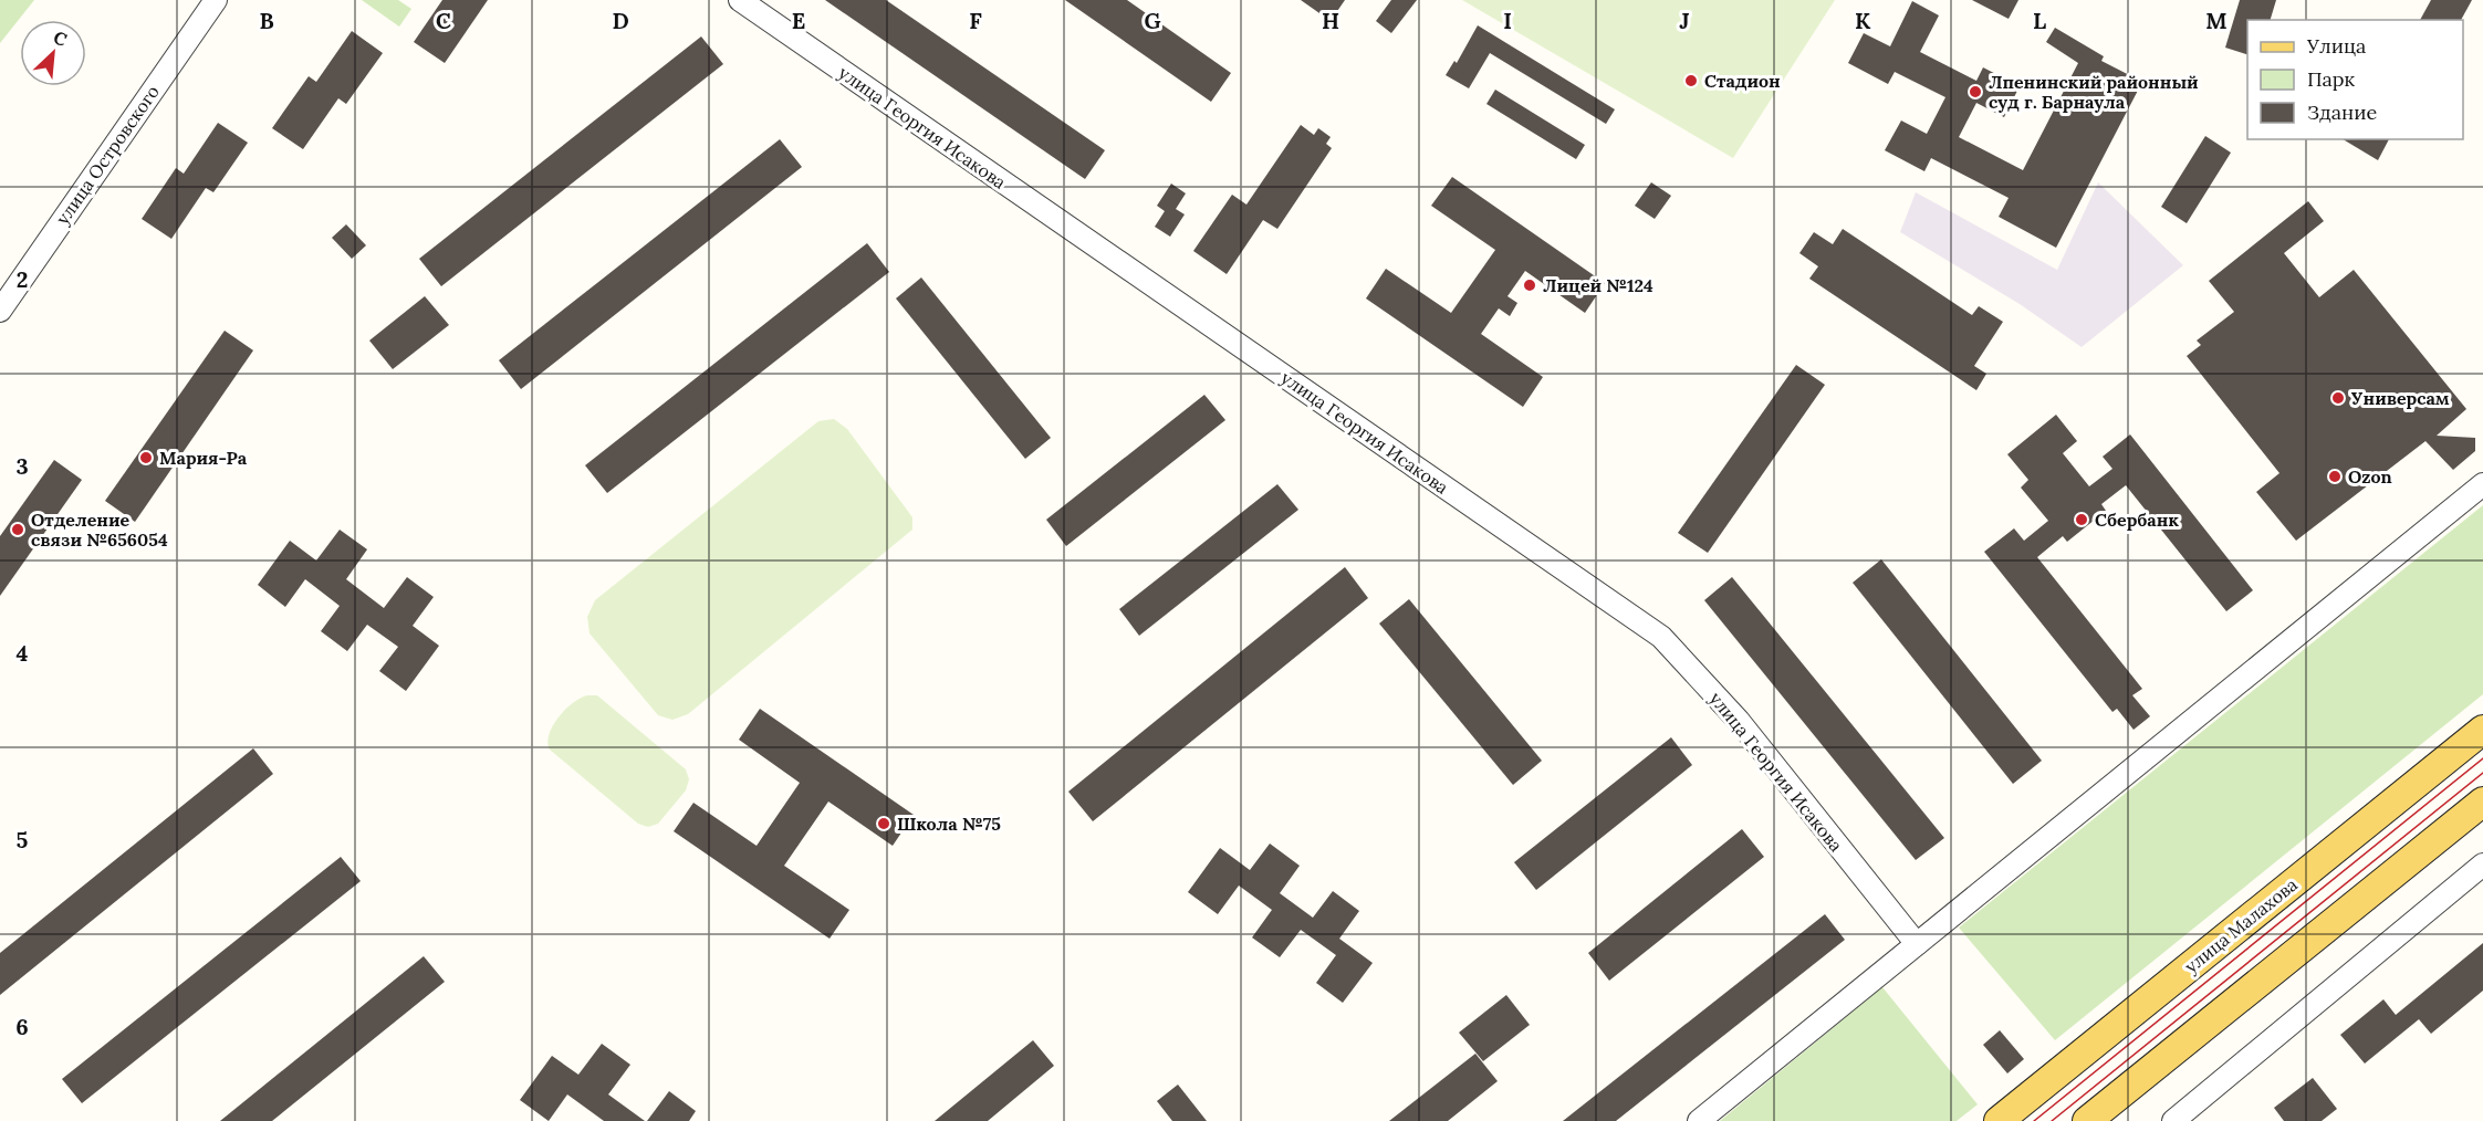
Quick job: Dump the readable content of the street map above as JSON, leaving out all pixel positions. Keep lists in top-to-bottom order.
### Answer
{
  "streets": {
    "main road": ["улица Малахова"],
    "street": ["улица Георгия Исакова", "улица Островского"]
  },
  "places": [
    "Стадион",
    "Лпенинский районный суд г. Барнаула",
    "Лицей №124",
    "Универсам",
    "Мария-Ра",
    "Ozon",
    "Сбербанк",
    "Отделение связи №656054",
    "Школа №75"
  ],
  "legend": ["Улица", "Парк", "Здание"],
  "north": "top right",
  "grid": {
    "columns": [
      "B",
      "C",
      "D",
      "E",
      "F",
      "G",
      "H",
      "I",
      "J",
      "K",
      "L",
      "M"
    ],
    "rows": [
      "2",
      "3",
      "4",
      "5",
      "6"
    ]
  }
}
